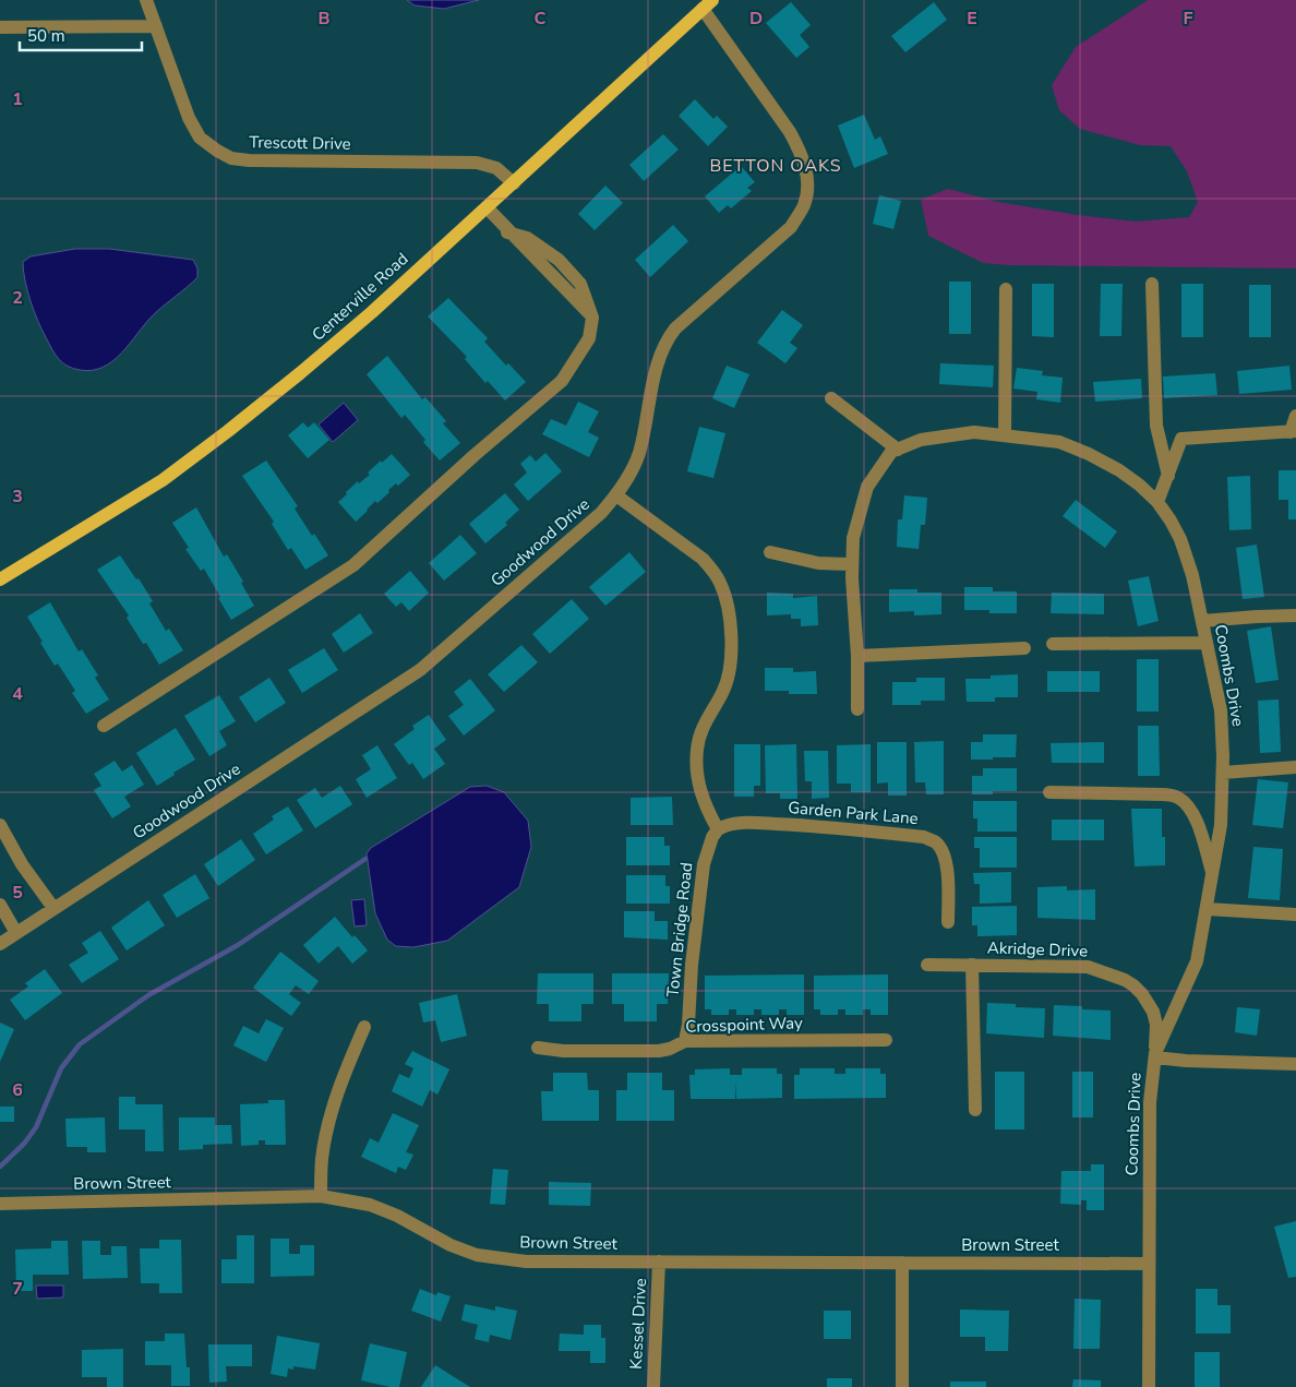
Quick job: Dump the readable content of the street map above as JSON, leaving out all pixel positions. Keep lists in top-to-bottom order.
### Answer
{
  "streets": {
    "main road": ["Centerville Road"],
    "street": [
      "Trescott Drive",
      "Goodwood Drive",
      "Coombs Drive",
      "Garden Park Lane",
      "Town Bridge Road",
      "Akridge Drive",
      "Crosspoint Way",
      "Brown Street",
      "Kessel Drive"
    ]
  },
  "crossings": [
    ["Trescott Drive", "Centerville Road"],
    ["Centerville Road", "Goodwood Drive"],
    ["Coombs Drive", "Akridge Drive"],
    ["Coombs Drive", "Brown Street"],
    ["Garden Park Lane", "Town Bridge Road"],
    ["Town Bridge Road", "Crosspoint Way"],
    ["Brown Street", "Kessel Drive"]
  ],
  "districts": ["BETTON OAKS"],
  "scale_bar": "50 m",
  "grid": {
    "columns": [
      "B",
      "C",
      "D",
      "E",
      "F"
    ],
    "rows": [
      "1",
      "2",
      "3",
      "4",
      "5",
      "6",
      "7"
    ]
  }
}
